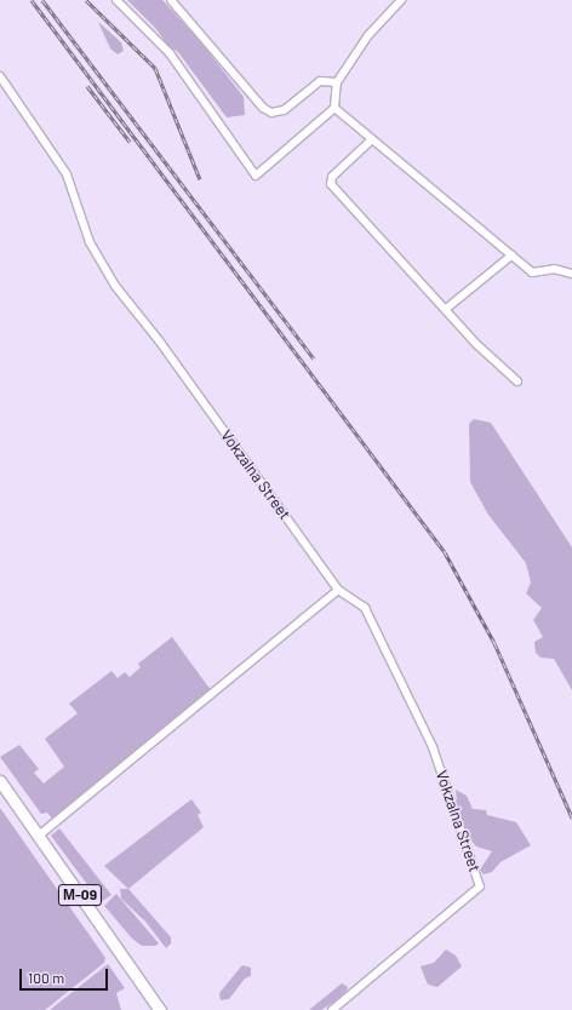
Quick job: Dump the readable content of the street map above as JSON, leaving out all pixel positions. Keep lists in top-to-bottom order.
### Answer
{
  "streets": {
    "highway": ["М-09"],
    "street": ["Vokzalna Street"]
  },
  "scale_bar": "100 m"
}
